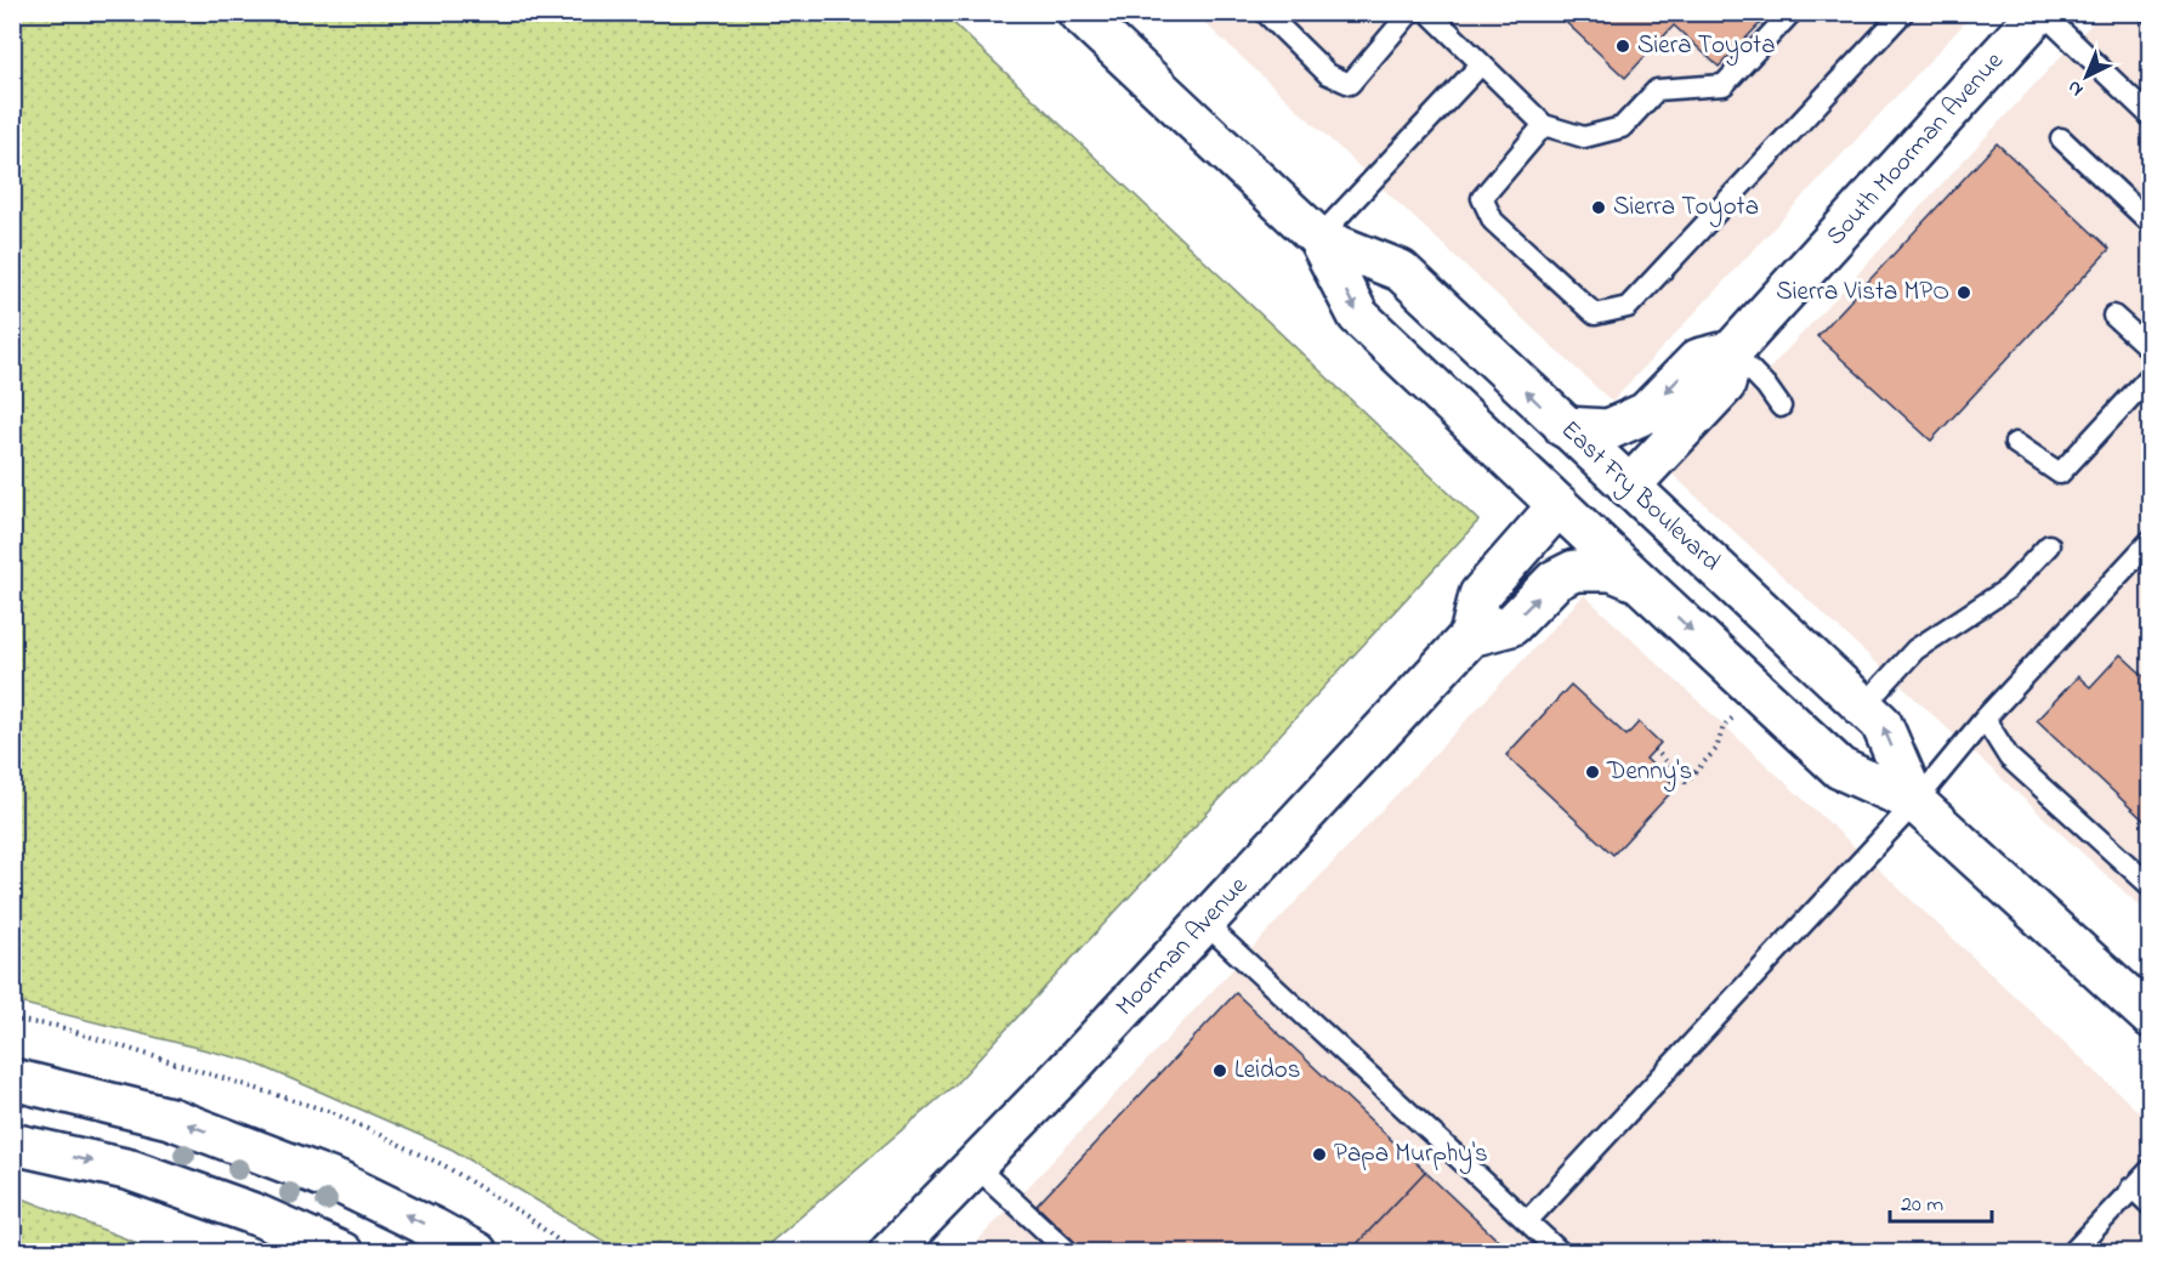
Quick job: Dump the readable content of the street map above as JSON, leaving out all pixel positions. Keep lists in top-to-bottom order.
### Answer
{
  "streets": {
    "street": ["South Moorman Avenue", "East Fry Boulevard", "Moorman Avenue"]
  },
  "crossings": [
    ["South Moorman Avenue", "East Fry Boulevard"],
    ["East Fry Boulevard", "Moorman Avenue"]
  ],
  "places": [
    "Siera Toyota",
    "Sierra Toyota",
    "Sierra Vista MPO",
    "Denny's",
    "Leidos",
    "Papa Murphy's"
  ],
  "scale_bar": "20 m",
  "north": "bottom left"
}
